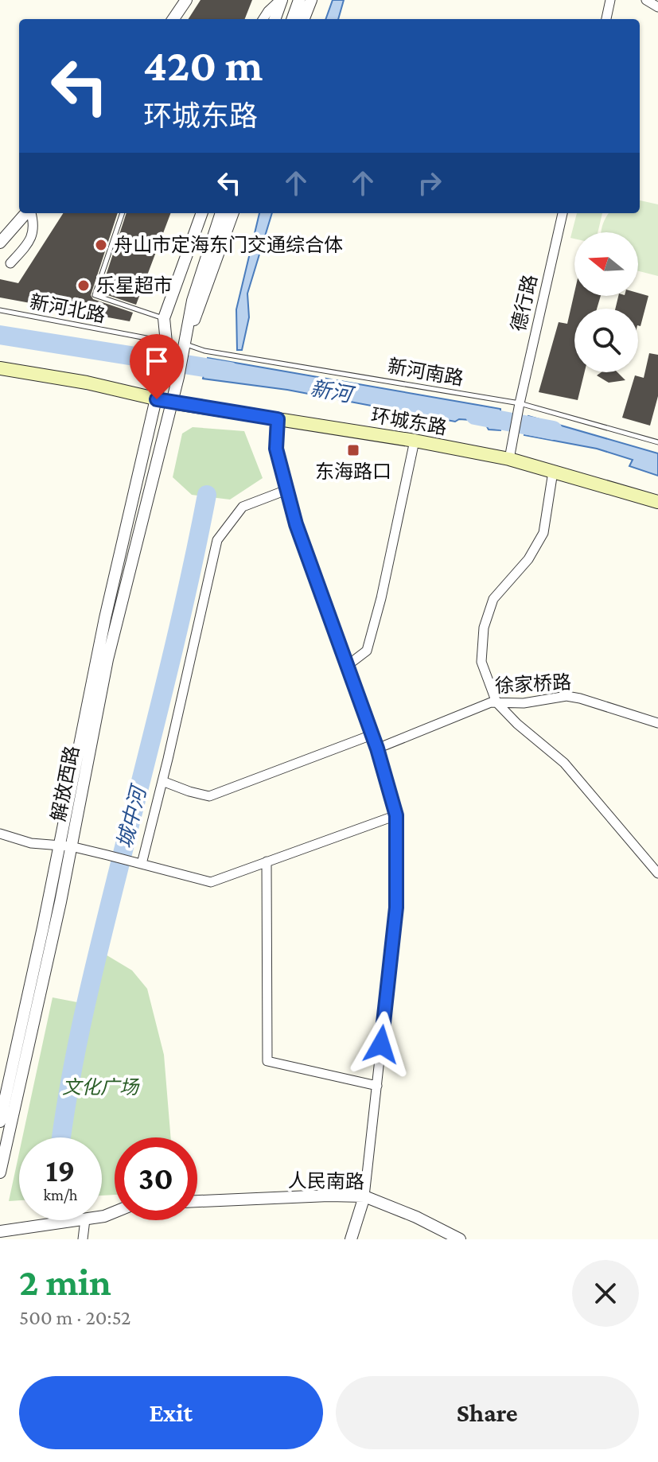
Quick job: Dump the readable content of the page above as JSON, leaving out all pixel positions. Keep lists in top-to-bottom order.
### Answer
{
  "streets": {
    "main road": ["环城东路"],
    "street": [
      "德行路",
      "徐家桥路",
      "解放西路",
      "人民南路"
    ],
    "lane": ["新河北路", "新河南路"]
  },
  "crossings": [
    ["德行路", "新河南路"],
    ["德行路", "环城东路"],
    ["新河南路", "解放西路"],
    ["环城东路", "解放西路"]
  ],
  "water": ["新河", "城中河"],
  "parks": ["文化广场"],
  "places": {
    "other": ["舟山市定海东门交通综合体", "乐星超市"],
    "transit": ["东海路口"]
  },
  "north": "left",
  "page": {
    "turn": ["420 m", "环城东路"],
    "speed": "19 km/h",
    "limit": "30",
    "heading": ["2 min", "500 m · 20:52"],
    "buttons": ["Exit", "Share"]
  }
}
